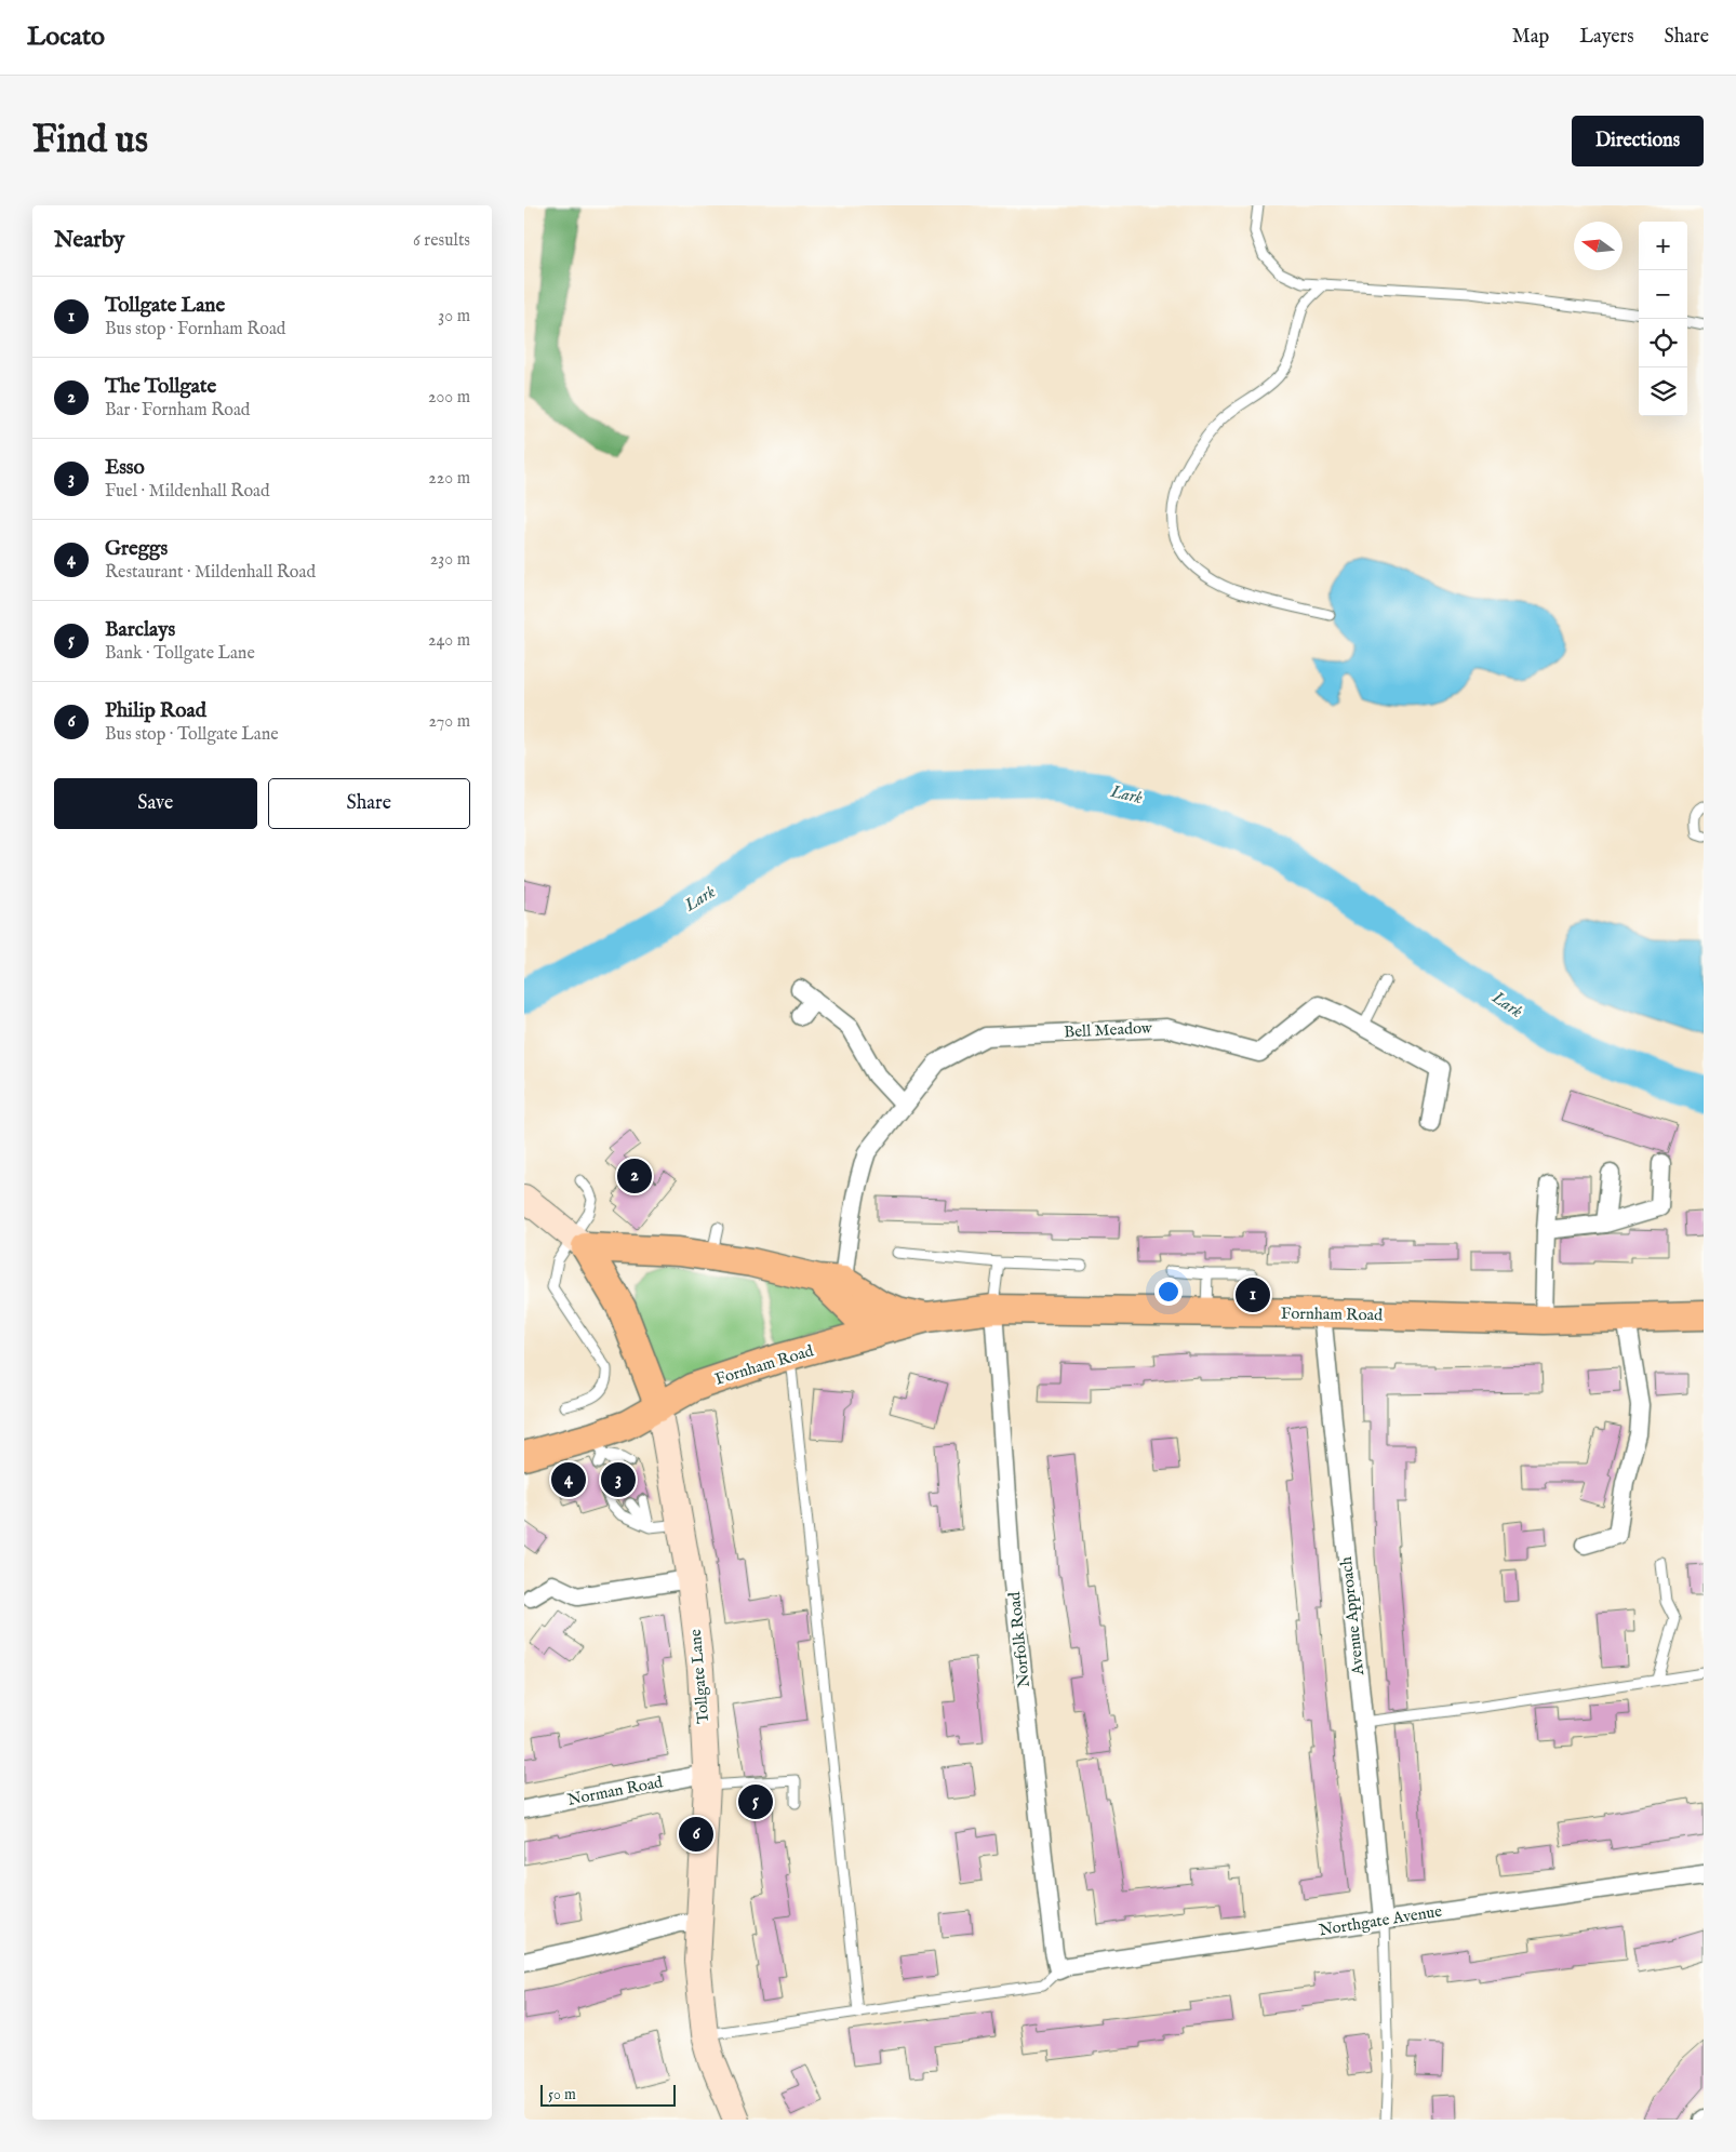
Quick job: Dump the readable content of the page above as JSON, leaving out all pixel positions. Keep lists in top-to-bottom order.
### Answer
{
  "streets": {
    "main road": ["Fornham Road", "Tollgate Lane"],
    "street": [
      "Bell Meadow",
      "Avenue Approach",
      "Norfolk Road",
      "Norman Road",
      "Northgate Avenue"
    ]
  },
  "crossings": [
    ["Bell Meadow", "Fornham Road"],
    ["Fornham Road", "Avenue Approach"],
    ["Fornham Road", "Norfolk Road"],
    ["Fornham Road", "Tollgate Lane"],
    ["Avenue Approach", "Northgate Avenue"],
    ["Norfolk Road", "Northgate Avenue"],
    ["Tollgate Lane", "Norman Road"]
  ],
  "water": ["Lark"],
  "scale_bar": "50 m",
  "north": "left",
  "page": {
    "header": "Locato",
    "nav": ["Map", "Layers", "Share"],
    "buttons": [
      "Directions",
      ["Save", "Share"]
    ],
    "title": "Find us",
    "heading": ["Nearby", "6 results"],
    "map_buttons": ["+", "−"],
    "list": [
      {
        "mark": "1",
        "name": "Tollgate Lane",
        "note": "Bus stop · Fornham Road",
        "value": "30 m"
      },
      {
        "mark": "2",
        "name": "The Tollgate",
        "note": "Bar · Fornham Road",
        "value": "200 m"
      },
      {
        "mark": "3",
        "name": "Esso",
        "note": "Fuel · Mildenhall Road",
        "value": "220 m"
      },
      {
        "mark": "4",
        "name": "Greggs",
        "note": "Restaurant · Mildenhall Road",
        "value": "230 m"
      },
      {
        "mark": "5",
        "name": "Barclays",
        "note": "Bank · Tollgate Lane",
        "value": "240 m"
      },
      {
        "mark": "6",
        "name": "Philip Road",
        "note": "Bus stop · Tollgate Lane",
        "value": "270 m"
      }
    ],
    "pins": [
      "2",
      "1",
      "3",
      "4",
      "5",
      "6"
    ],
    "scale": "50 m"
  }
}
